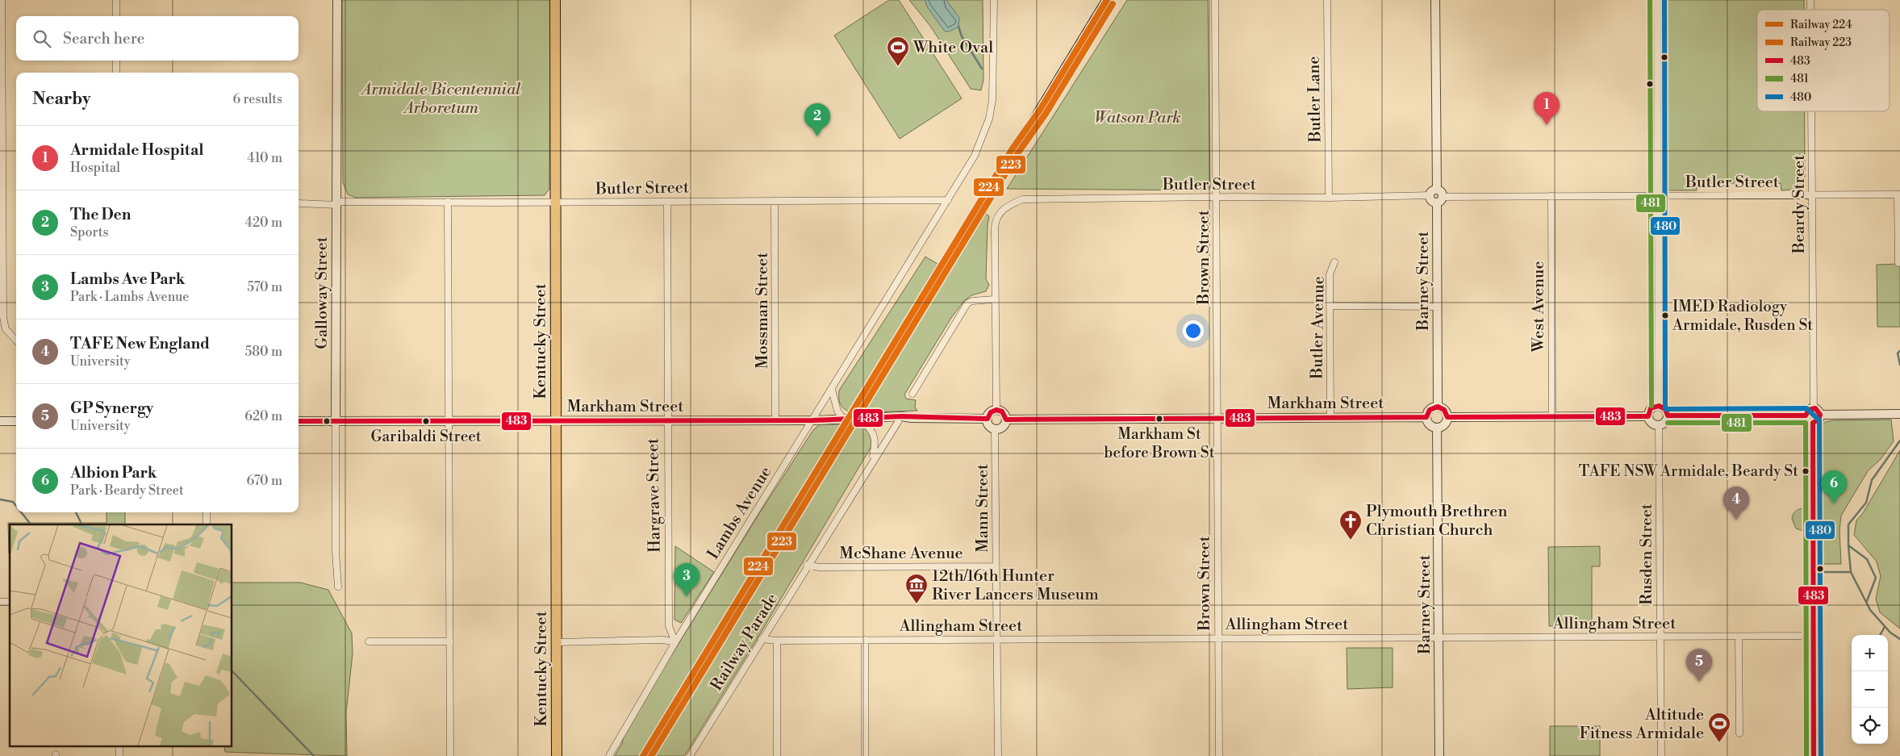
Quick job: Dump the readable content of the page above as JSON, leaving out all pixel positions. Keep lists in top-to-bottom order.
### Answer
{
  "streets": {
    "main road": ["Kentucky Street"],
    "street": [
      "Butler Lane",
      "Butler Street",
      "Beardy Street",
      "Brown Street",
      "Barney Street",
      "Galloway Street",
      "West Avenue",
      "Mossman Street",
      "Butler Avenue",
      "Markham Street",
      "Hargrave Street",
      "Mann Street",
      "Lambs Avenue",
      "McShane Avenue",
      "Rusden Street",
      "Allingham Street",
      "Railway Parade"
    ]
  },
  "crossings": [
    ["Butler Lane", "Butler Street"],
    ["Butler Street", "Beardy Street"],
    ["Butler Street", "Brown Street"],
    ["Butler Street", "Barney Street"],
    ["Butler Street", "Galloway Street"],
    ["Butler Street", "West Avenue"],
    ["Butler Street", "Mossman Street"],
    ["Butler Street", "Kentucky Street"],
    ["Butler Street", "Hargrave Street"],
    ["Butler Street", "Lambs Avenue"],
    ["Brown Street", "Markham Street"],
    ["Brown Street", "Allingham Street"],
    ["Barney Street", "Markham Street"],
    ["Barney Street", "Allingham Street"],
    ["Galloway Street", "Markham Street"],
    ["Mossman Street", "Markham Street"],
    ["Butler Avenue", "Markham Street"],
    ["Kentucky Street", "Markham Street"],
    ["Markham Street", "Hargrave Street"],
    ["Markham Street", "Mann Street"],
    ["Markham Street", "Lambs Avenue"],
    ["Markham Street", "Railway Parade"],
    ["Hargrave Street", "Lambs Avenue"],
    ["Mann Street", "McShane Avenue"],
    ["Mann Street", "Allingham Street"],
    ["McShane Avenue", "Railway Parade"],
    ["Rusden Street", "Allingham Street"],
    ["Allingham Street", "Railway Parade"]
  ],
  "parks": ["Armidale Bicentennial Arboretum", "Watson Park"],
  "places": {
    "sports": ["White Oval", "Altitude Fitness Armidale"],
    "other": [
      "IMED Radiology Armidale, Rusden St",
      "Markham St before Brown St",
      "Garibaldi Street",
      "TAFE NSW Armidale, Beardy St"
    ],
    "church": ["Plymouth Brethren Christian Church"],
    "museum": ["12th/16th Hunter River Lancers Museum"]
  },
  "lines": [
    "rail line 224",
    "transit line 481",
    "transit line 480",
    "rail line 223",
    "transit line 483"
  ],
  "legend": [
    "Railway 224",
    "Railway 223",
    "483",
    "481",
    "480"
  ],
  "page": {
    "search": "Search here",
    "heading": ["Nearby", "6 results"],
    "pins": [
      "1",
      "2",
      "6",
      "4",
      "3",
      "5"
    ],
    "list": [
      {
        "mark": "1",
        "name": "Armidale Hospital",
        "note": "Hospital",
        "value": "410 m"
      },
      {
        "mark": "2",
        "name": "The Den",
        "note": "Sports",
        "value": "420 m"
      },
      {
        "mark": "3",
        "name": "Lambs Ave Park",
        "note": "Park · Lambs Avenue",
        "value": "570 m"
      },
      {
        "mark": "4",
        "name": "TAFE New England",
        "note": "University",
        "value": "580 m"
      },
      {
        "mark": "5",
        "name": "GP Synergy",
        "note": "University",
        "value": "620 m"
      },
      {
        "mark": "6",
        "name": "Albion Park",
        "note": "Park · Beardy Street",
        "value": "670 m"
      }
    ],
    "map_buttons": ["+", "−"]
  }
}
